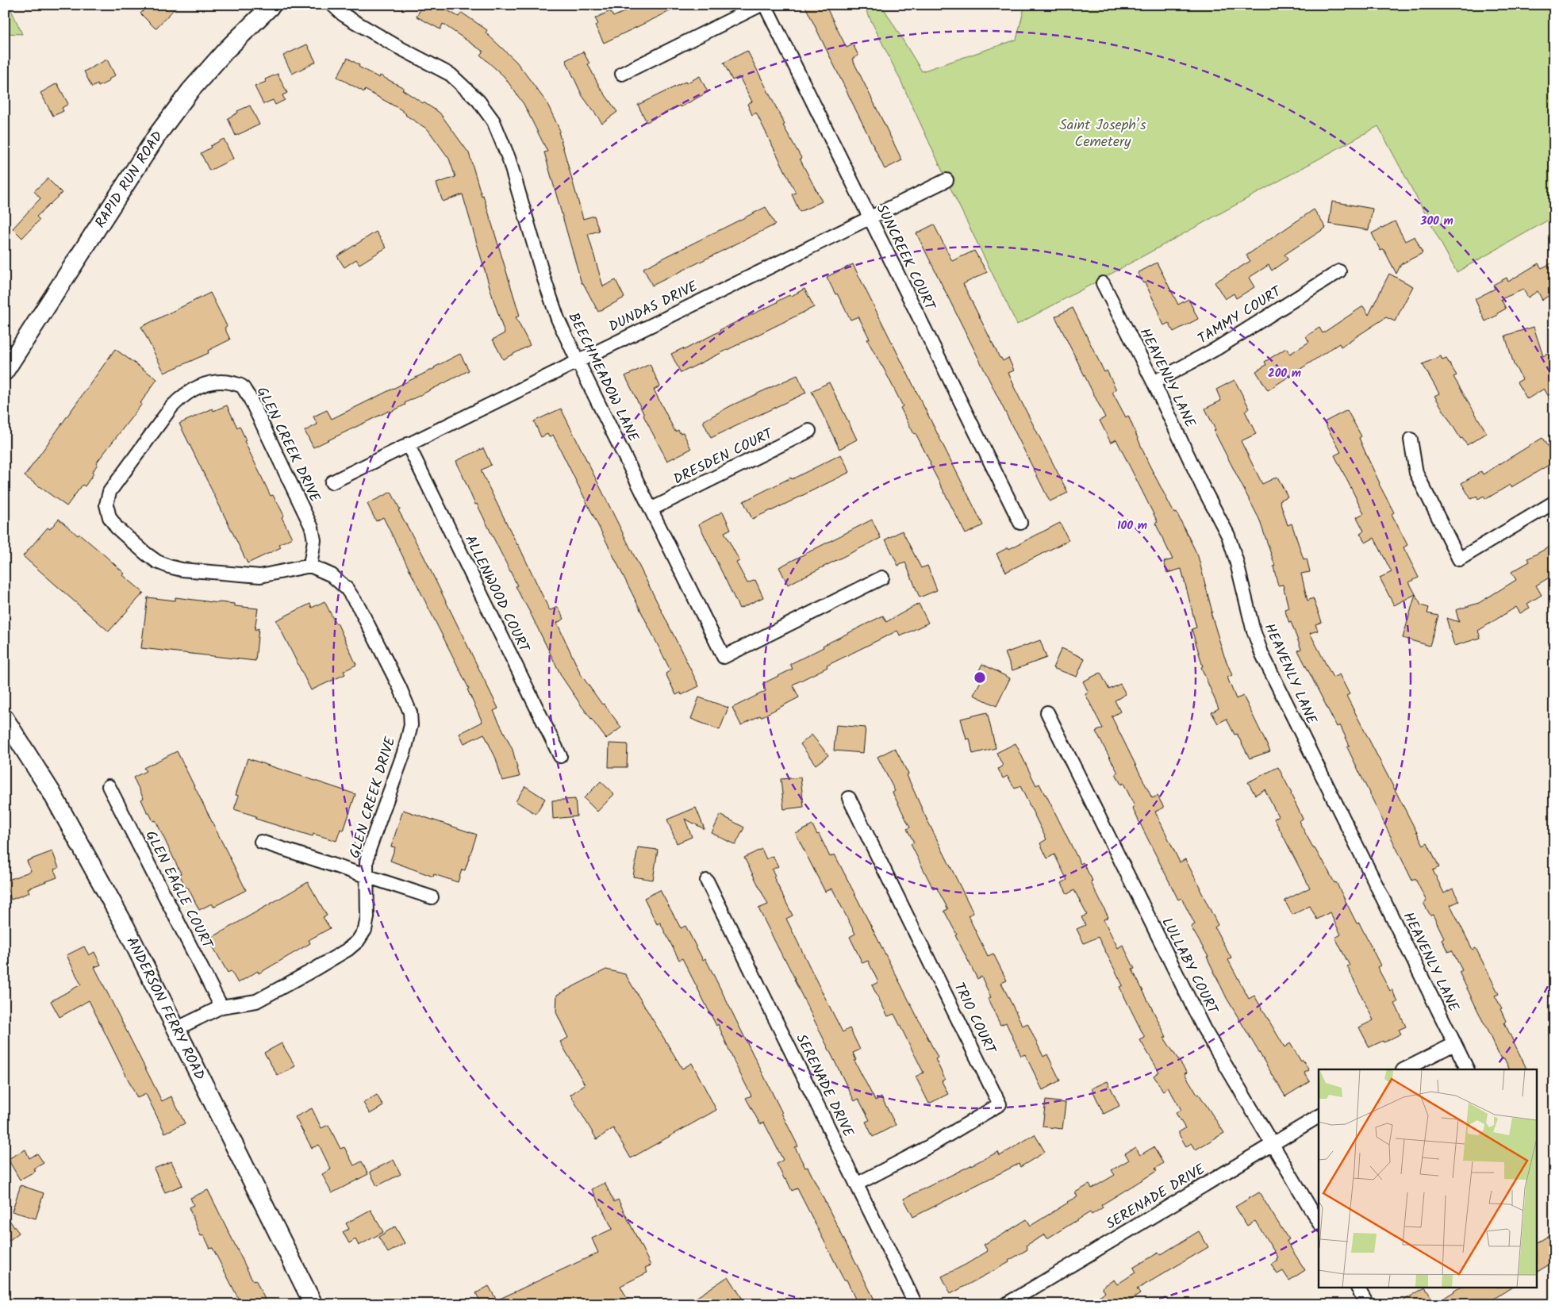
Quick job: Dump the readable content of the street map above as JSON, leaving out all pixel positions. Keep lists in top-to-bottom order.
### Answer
{
  "streets": {
    "street": [
      "RAPID RUN ROAD",
      "SUNCREEK COURT",
      "DUNDAS DRIVE",
      "TAMMY COURT",
      "BEECHMEADOW LANE",
      "HEAVENLY LANE",
      "GLEN CREEK DRIVE",
      "DRESDEN COURT",
      "ALLENWOOD COURT",
      "GLEN EAGLE COURT",
      "LULLABY COURT",
      "ANDERSON FERRY ROAD",
      "TRIO COURT",
      "SERENADE DRIVE"
    ]
  },
  "crossings": [
    ["SUNCREEK COURT", "DUNDAS DRIVE"],
    ["DUNDAS DRIVE", "BEECHMEADOW LANE"],
    ["DUNDAS DRIVE", "ALLENWOOD COURT"],
    ["TAMMY COURT", "HEAVENLY LANE"],
    ["BEECHMEADOW LANE", "DRESDEN COURT"],
    ["GLEN CREEK DRIVE", "GLEN EAGLE COURT"],
    ["GLEN CREEK DRIVE", "ANDERSON FERRY ROAD"],
    ["LULLABY COURT", "SERENADE DRIVE"],
    ["TRIO COURT", "SERENADE DRIVE"]
  ],
  "parks": ["Saint Joseph’s Cemetery"],
  "rings": ["300 m", "200 m", "100 m"]
}
